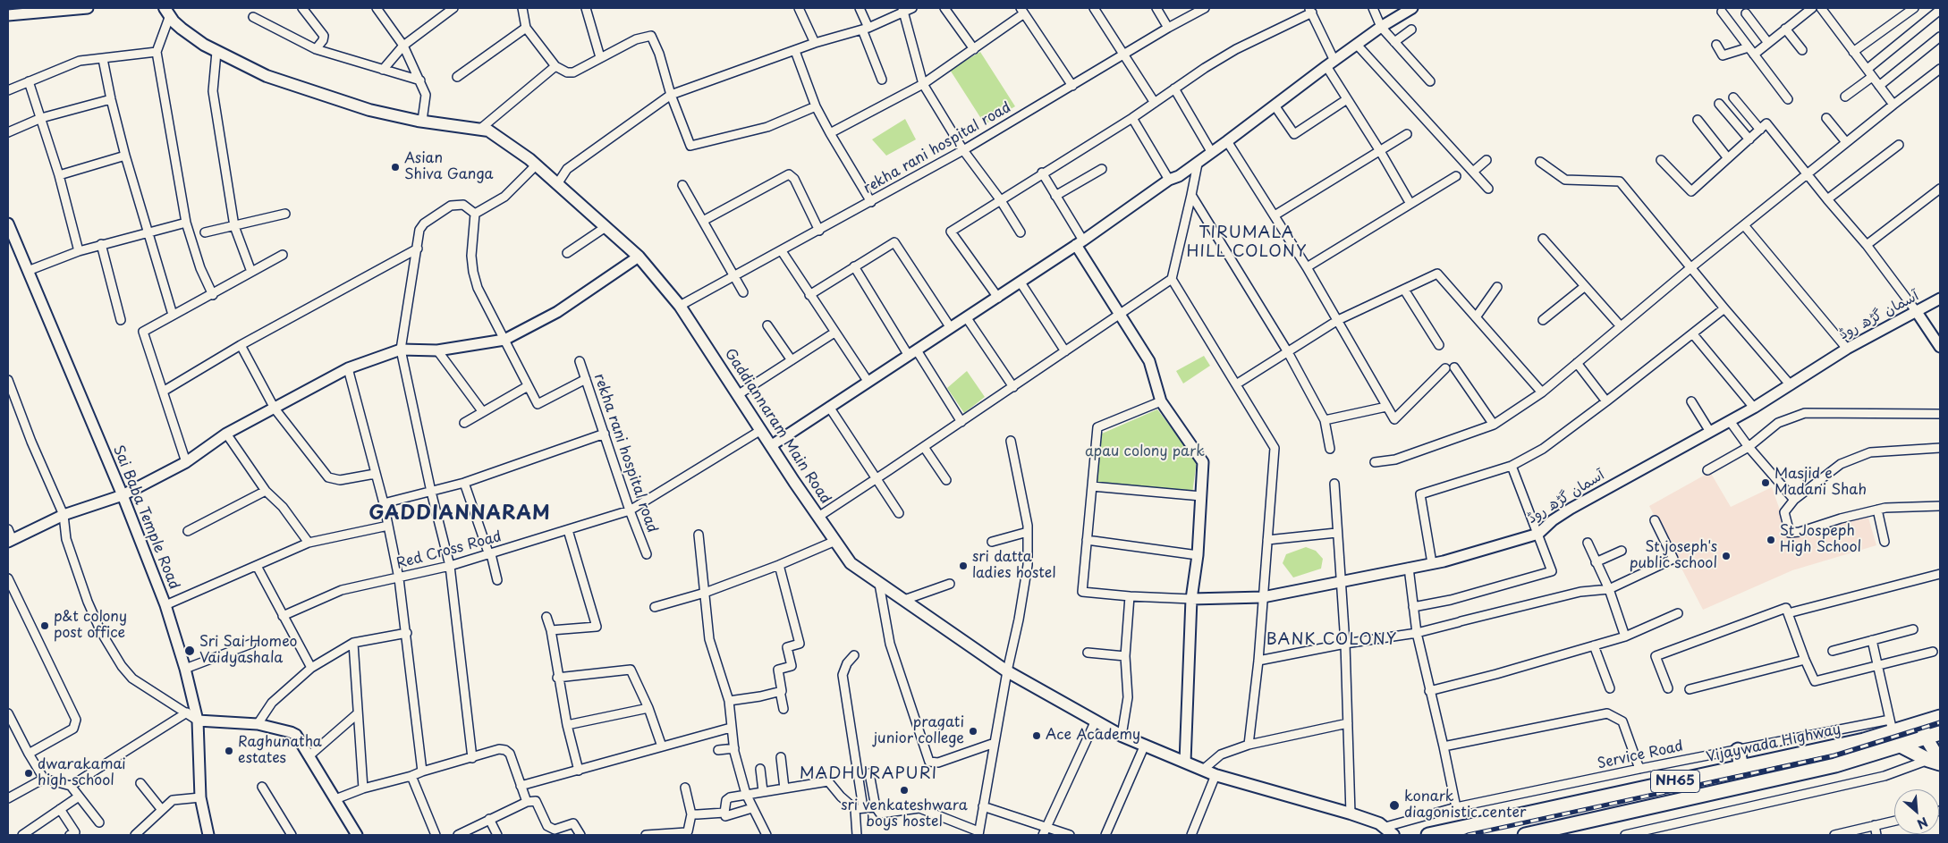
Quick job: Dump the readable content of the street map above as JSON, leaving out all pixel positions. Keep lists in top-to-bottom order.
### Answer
{
  "streets": {
    "highway": ["Vijaywada Highway", "NH65"],
    "main road": ["Gaddiannaram Main Road"],
    "street": [
      "rekha rani hospital road",
      "آسمان گڑھ روڈ",
      "Sai Baba Temple Road",
      "Red Cross Road",
      "Service Road"
    ]
  },
  "crossings": [
    ["rekha rani hospital road", "Gaddiannaram Main Road"],
    ["rekha rani hospital road", "Red Cross Road"],
    ["Gaddiannaram Main Road", "Red Cross Road"],
    ["Gaddiannaram Main Road", "Service Road"],
    ["Vijaywada Highway", "Service Road"]
  ],
  "districts": [
    "TIRUMALA HILL COLONY",
    "GADDIANNARAM",
    "BANK COLONY",
    "MADHURAPURI"
  ],
  "parks": ["apau colony park"],
  "places": [
    "Asian Shiva Ganga",
    "Masjid e Madani Shah",
    "St Jospeph High School",
    "St joseph's public school",
    "sri datta ladies hostel",
    "p&t colony post office",
    "Sri Sai Homeo Vaidyashala",
    "pragati junior college",
    "Ace Academy",
    "Raghunatha estates",
    "dwarakamai high school",
    "sri venkateshwara boys hostel",
    "konark diagonistic center"
  ],
  "north": "bottom right"
}
